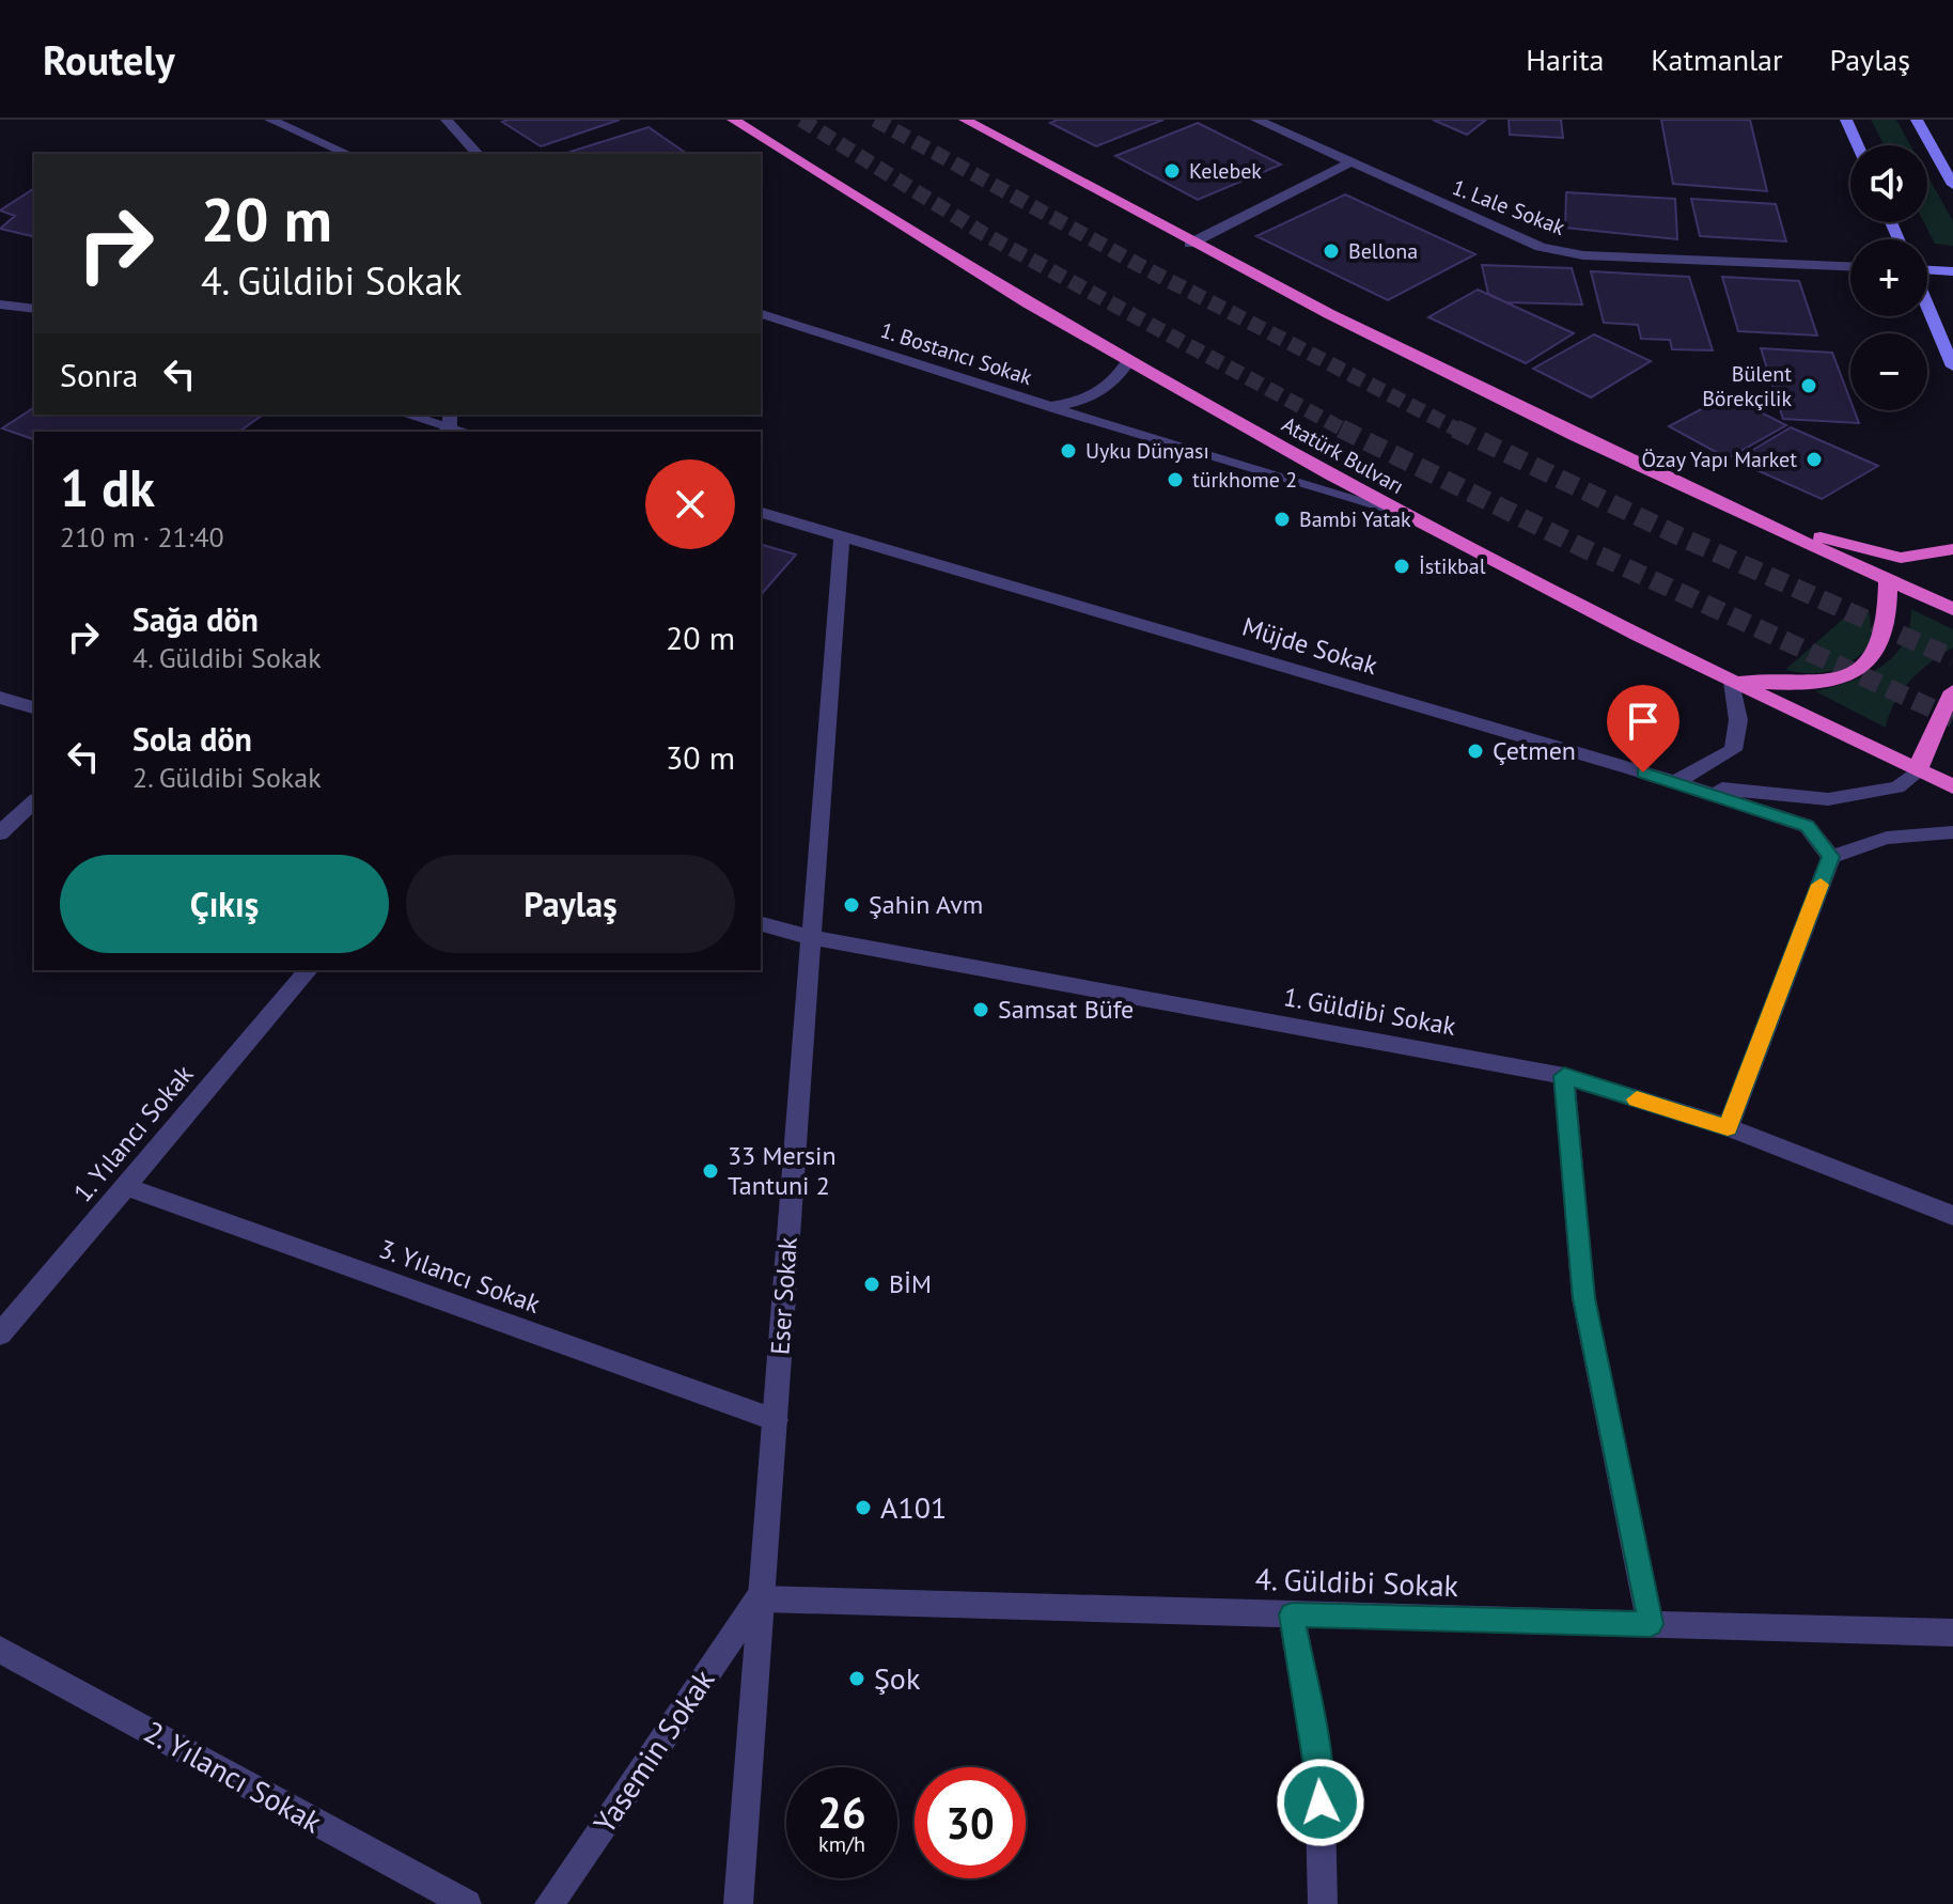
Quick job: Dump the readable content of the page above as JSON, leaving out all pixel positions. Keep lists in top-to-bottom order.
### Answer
{
  "streets": {
    "highway": ["Atatürk Bulvarı"],
    "street": [
      "1. Lale Sokak",
      "1. Bostancı Sokak",
      "Müjde Sokak",
      "1. Güldibi Sokak",
      "1. Yılancı Sokak",
      "3. Yılancı Sokak",
      "Eser Sokak",
      "4. Güldibi Sokak",
      "Yasemin Sokak",
      "2. Yılancı Sokak"
    ]
  },
  "crossings": [
    ["1. Bostancı Sokak", "Atatürk Bulvarı"],
    ["Müjde Sokak", "Eser Sokak"],
    ["1. Güldibi Sokak", "Eser Sokak"],
    ["1. Yılancı Sokak", "3. Yılancı Sokak"],
    ["3. Yılancı Sokak", "Eser Sokak"],
    ["Eser Sokak", "4. Güldibi Sokak"],
    ["Eser Sokak", "Yasemin Sokak"],
    ["4. Güldibi Sokak", "Yasemin Sokak"]
  ],
  "places": [
    "Kelebek",
    "Bellona",
    "Bülent Börekçilik",
    "Uyku Dünyası",
    "Özay Yapı Market",
    "türkhome 2",
    "Bambi Yatak",
    "İstikbal",
    "Çetmen",
    "Şahin Avm",
    "Samsat Büfe",
    "33 Mersin Tantuni 2",
    "BİM",
    "A101",
    "Şok"
  ],
  "page": {
    "header": "Routely",
    "nav": ["Harita", "Katmanlar", "Paylaş"],
    "map_buttons": ["+", "−"],
    "turn": ["20 m", "4. Güldibi Sokak"],
    "then": "Sonra",
    "heading": ["1 dk", "210 m · 21:40"],
    "list": [
      {
        "name": "Sağa dön",
        "note": "4. Güldibi Sokak",
        "value": "20 m"
      },
      {
        "name": "Sola dön",
        "note": "2. Güldibi Sokak",
        "value": "30 m"
      }
    ],
    "buttons": ["Çıkış", "Paylaş"],
    "speed": "26 km/h",
    "limit": "30"
  }
}
